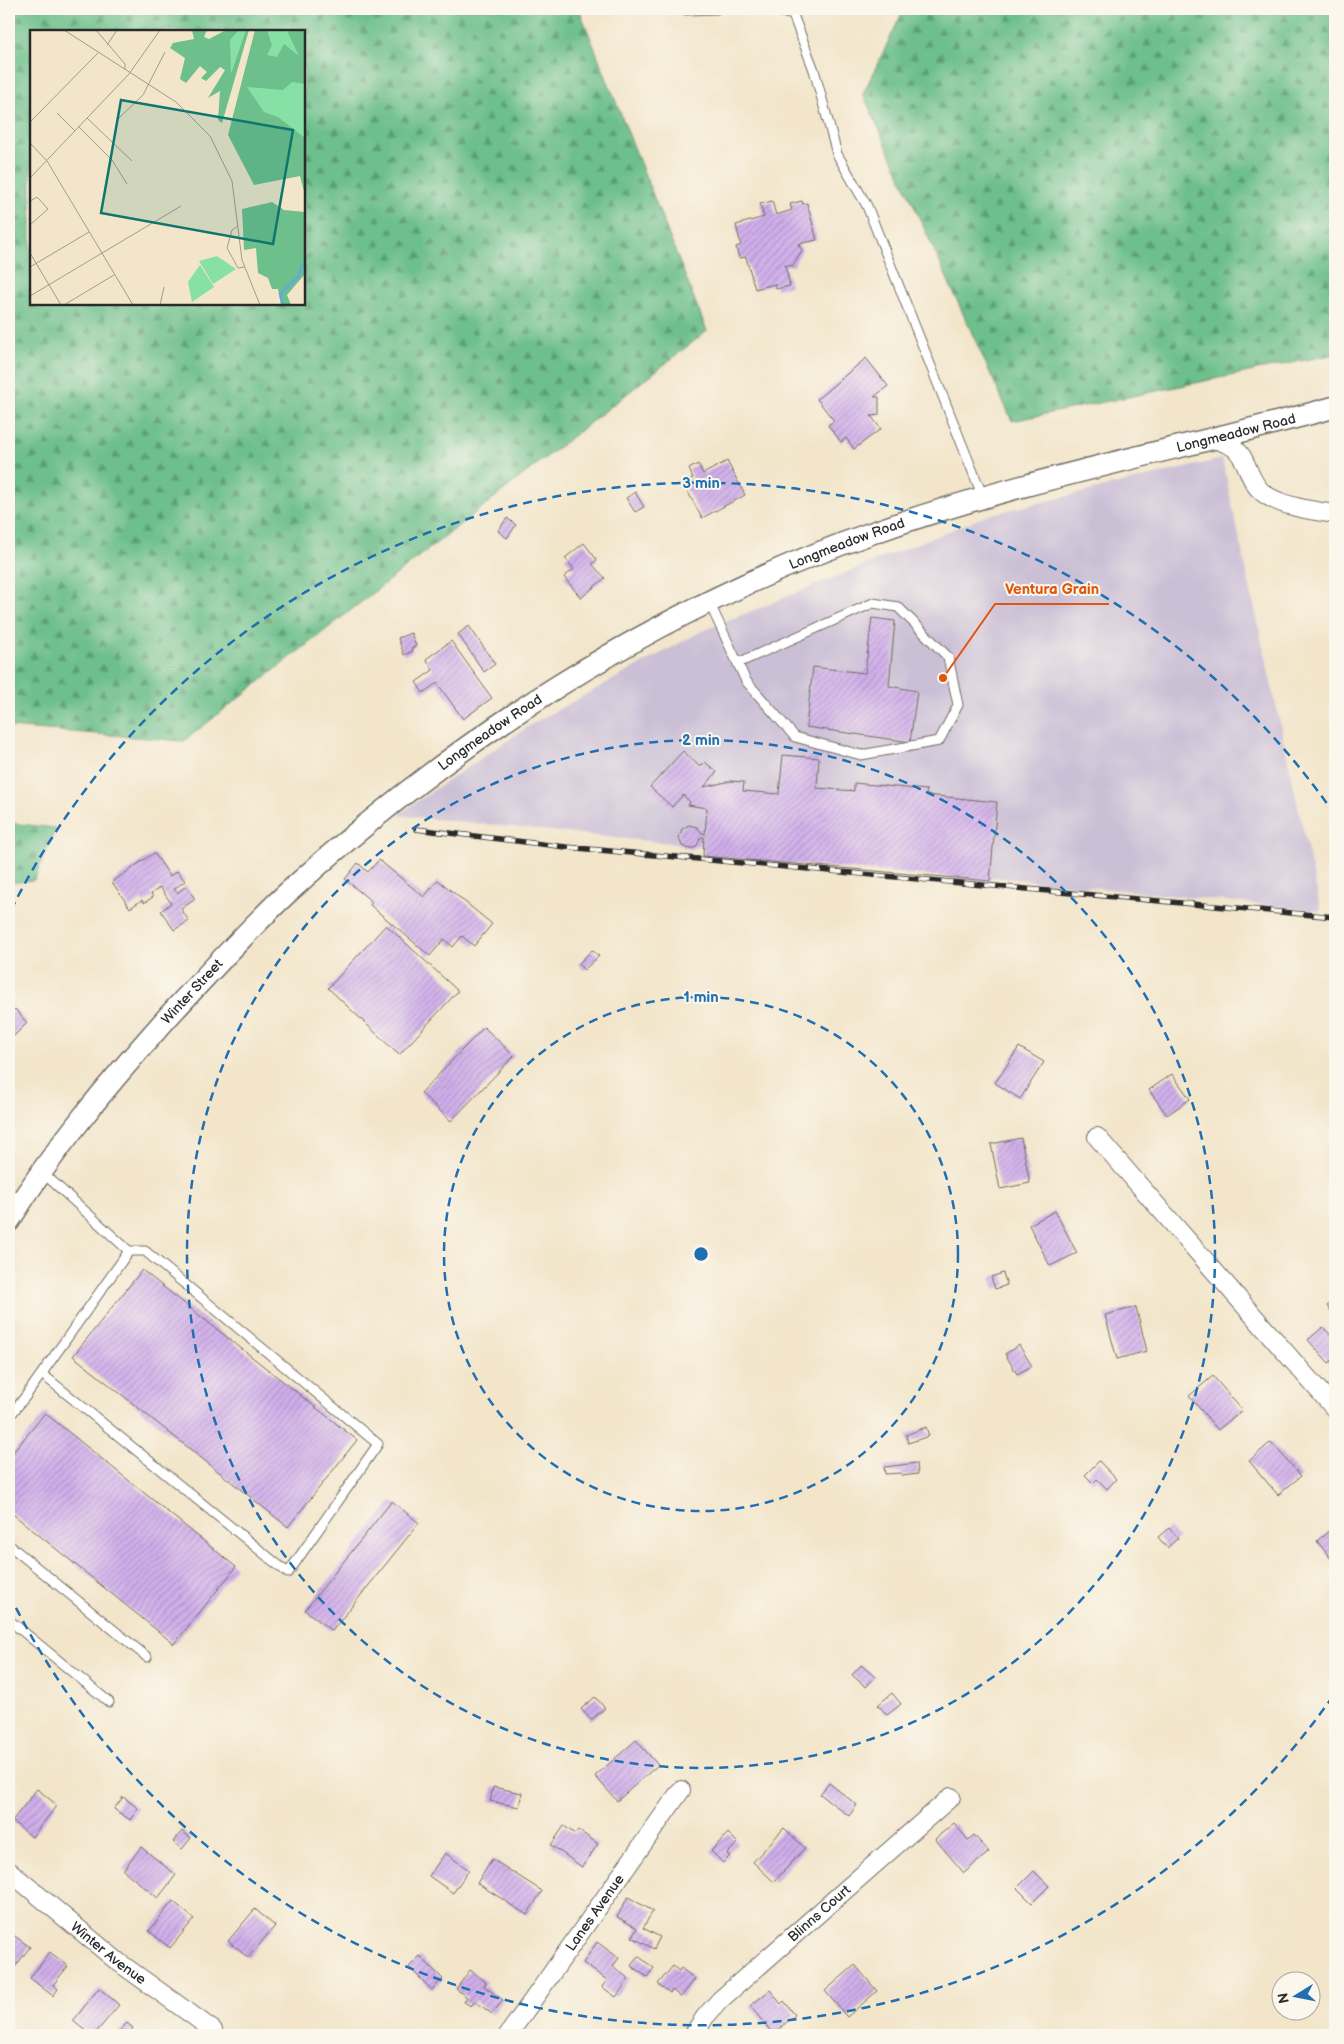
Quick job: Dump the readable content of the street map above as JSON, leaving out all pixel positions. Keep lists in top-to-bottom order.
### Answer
{
  "streets": {
    "street": [
      "Longmeadow Road",
      "Winter Street",
      "Lanes Avenue",
      "Blinns Court",
      "Winter Avenue"
    ]
  },
  "crossings": [
    ["Longmeadow Road", "Winter Street"]
  ],
  "places": ["Ventura Grain"],
  "north": "left",
  "rings": ["3 min", "2 min", "1 min"]
}
